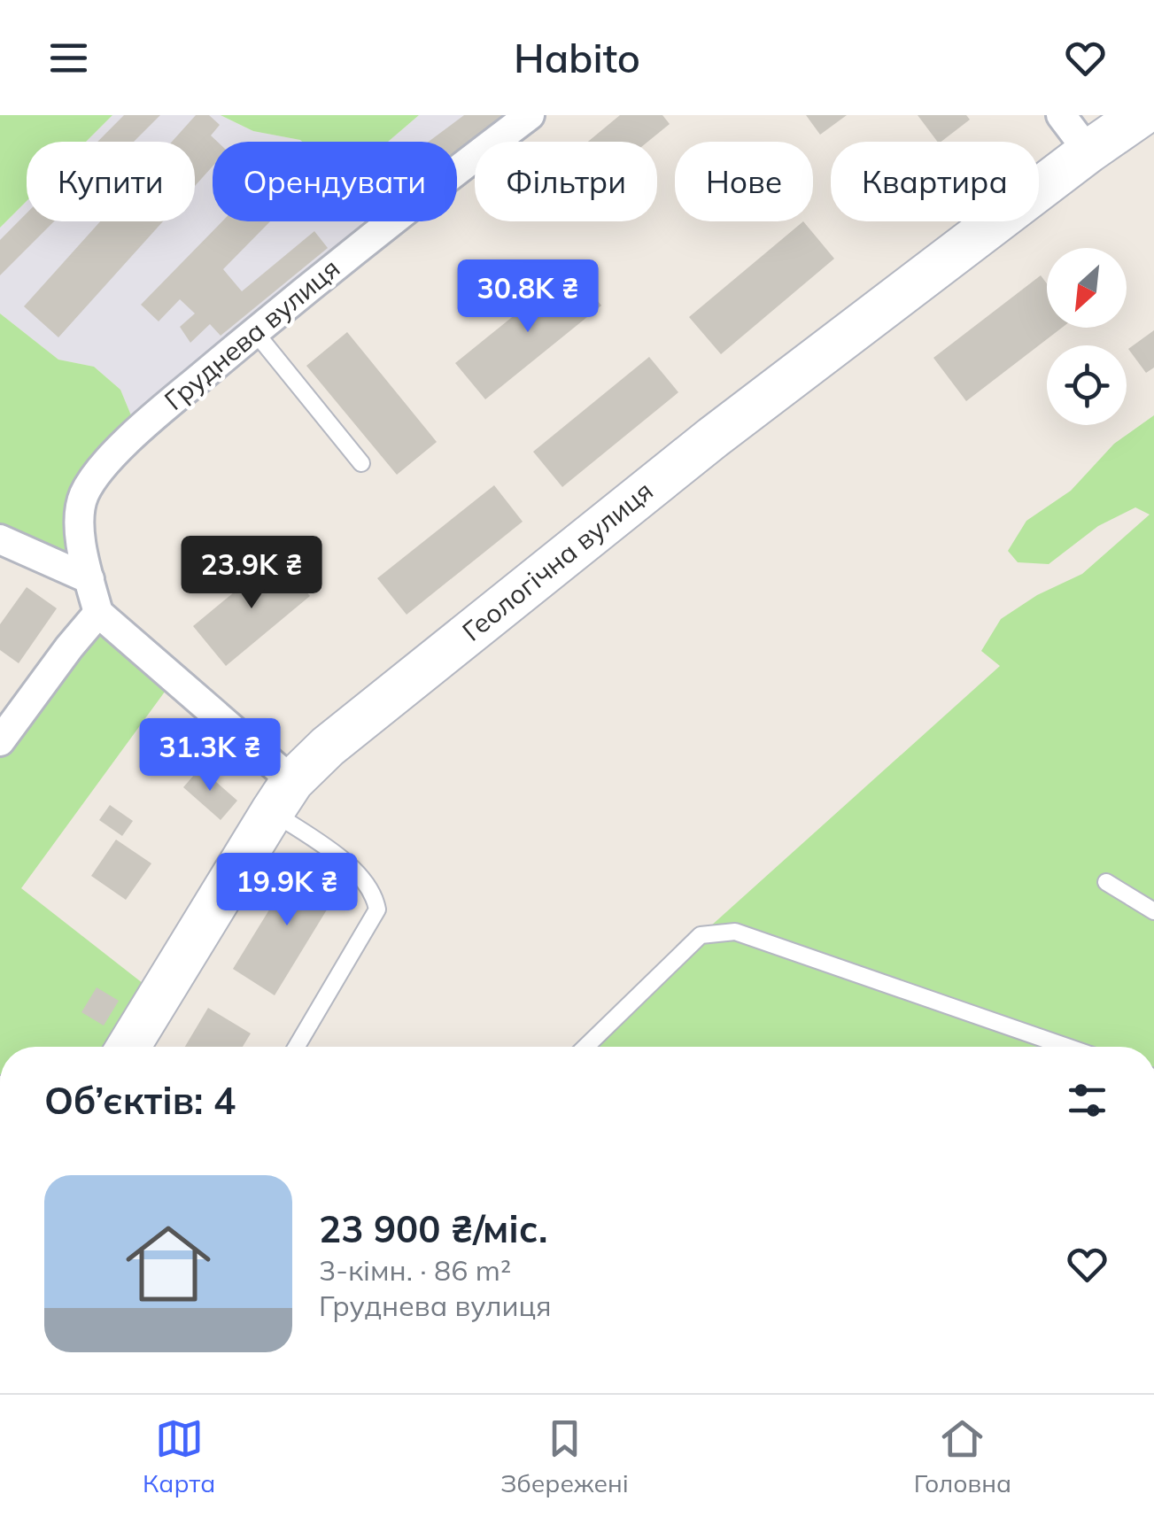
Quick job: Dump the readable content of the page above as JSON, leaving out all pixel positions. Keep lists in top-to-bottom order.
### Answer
{
  "streets": {
    "street": ["Груднева вулиця", "Геологічна вулиця"]
  },
  "north": "bottom left",
  "page": {
    "header": "Habito",
    "chip": [
      "Купити",
      "Орендувати",
      "Фільтри",
      "Нове",
      "Квартира"
    ],
    "price": [
      "30.8K ₴",
      "23.9K ₴",
      "31.3K ₴",
      "19.9K ₴"
    ],
    "heading": "Об’єктів: 4",
    "list": [
      {
        "name": "23 900 ₴/міс.",
        "note": "3-кімн. · 86 m² · Груднева вулиця"
      }
    ],
    "tabs": ["Карта", "Збережені", "Головна"]
  }
}
